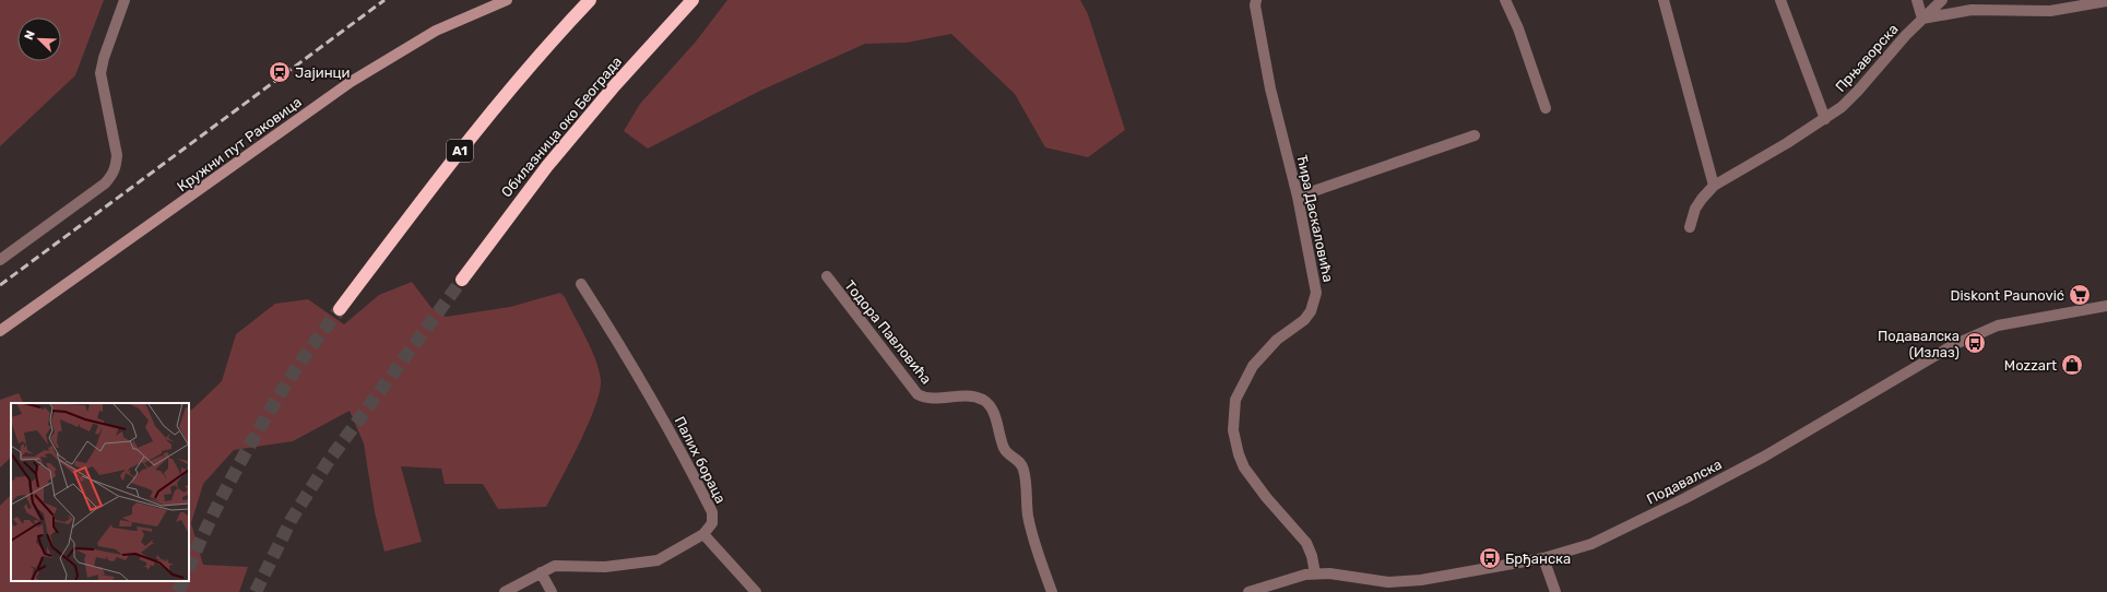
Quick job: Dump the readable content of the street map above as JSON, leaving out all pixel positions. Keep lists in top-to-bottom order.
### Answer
{
  "streets": {
    "highway": ["Обилазница око Београда", "A1"],
    "main road": ["Кружни пут Раковица"],
    "street": [
      "Прњаворска",
      "Ћира Даскаловића",
      "Тодора Павловића",
      "Палих бораца",
      "Подавалска"
    ]
  },
  "crossings": [
    ["Ћира Даскаловића", "Подавалска"]
  ],
  "places": {
    "station": ["Јајинци"],
    "supermarket": ["Diskont Paunović"],
    "bus stop": ["Подавалска (Излаз)", "Брђанска"],
    "shop": ["Mozzart"]
  },
  "north": "top left"
}
